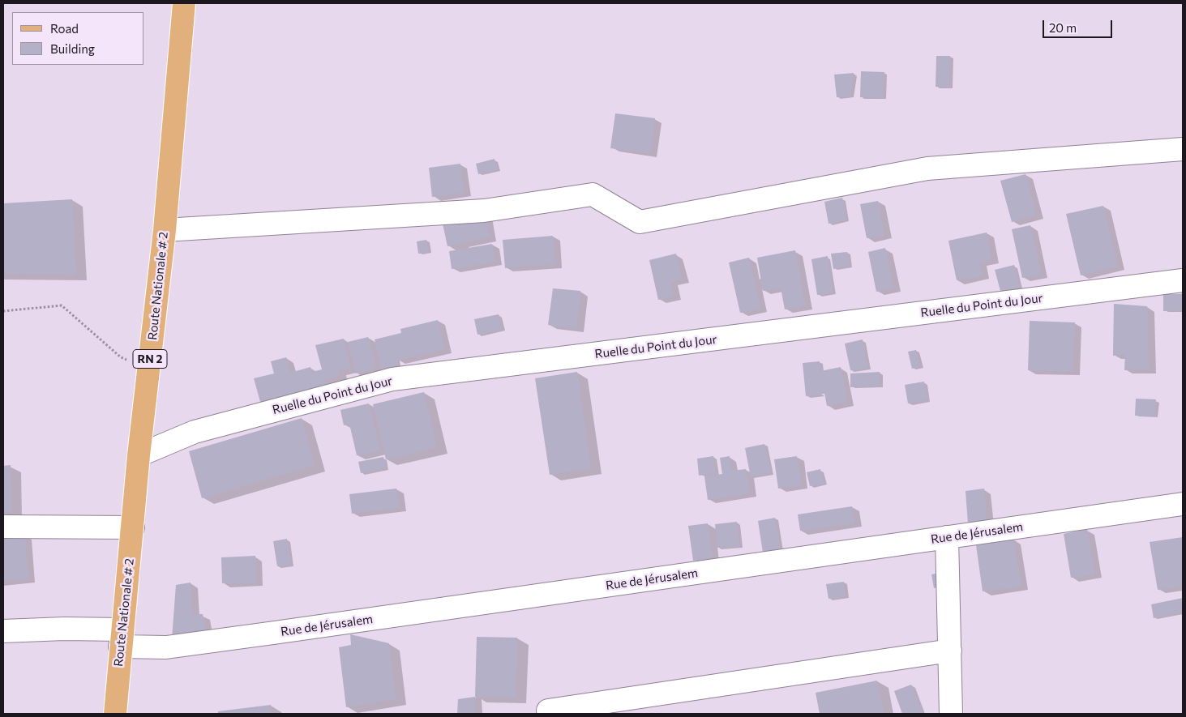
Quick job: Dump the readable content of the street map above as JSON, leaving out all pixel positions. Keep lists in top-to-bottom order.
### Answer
{
  "streets": {
    "main road": ["Route Nationale # 2", "RN 2"],
    "street": ["Ruelle du Point du Jour", "Rue de Jérusalem"]
  },
  "crossings": [
    ["Route Nationale # 2", "Ruelle du Point du Jour"],
    ["Route Nationale # 2", "Rue de Jérusalem"]
  ],
  "legend": ["Road", "Building"],
  "scale_bar": "20 m"
}
